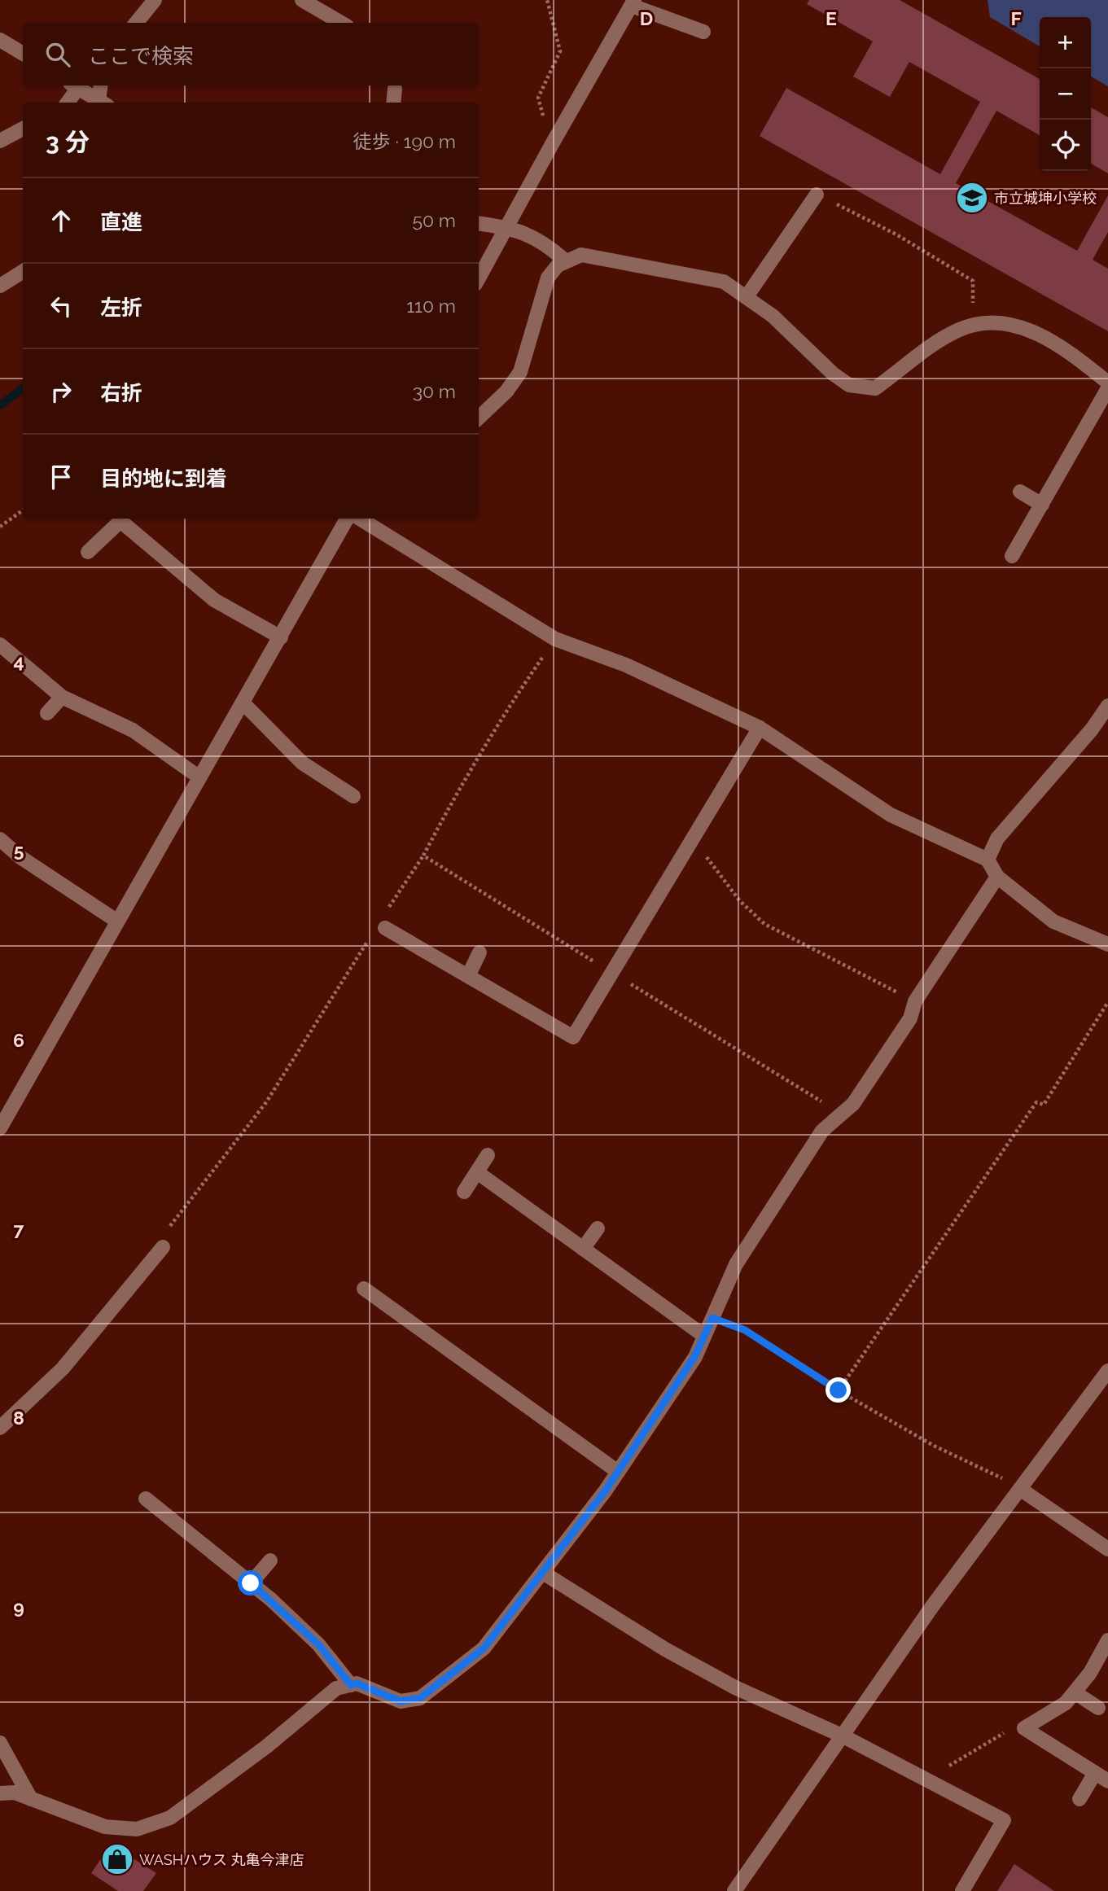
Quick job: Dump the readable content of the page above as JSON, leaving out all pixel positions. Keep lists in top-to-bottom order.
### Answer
{
  "places": {
    "school or university": ["市立城坤小学校"],
    "shop": ["WASHハウス 丸亀今津店"]
  },
  "page": {
    "map_buttons": ["+", "−"],
    "search": "ここで検索",
    "heading": ["3 分", "徒歩 · 190 m"],
    "list": [
      ["直進", "50 m"],
      ["左折", "110 m"],
      ["右折", "30 m"],
      "目的地に到着"
    ]
  },
  "grid": {
    "columns": ["D", "E", "F"],
    "rows": [
      "4",
      "5",
      "6",
      "7",
      "8",
      "9"
    ]
  }
}
